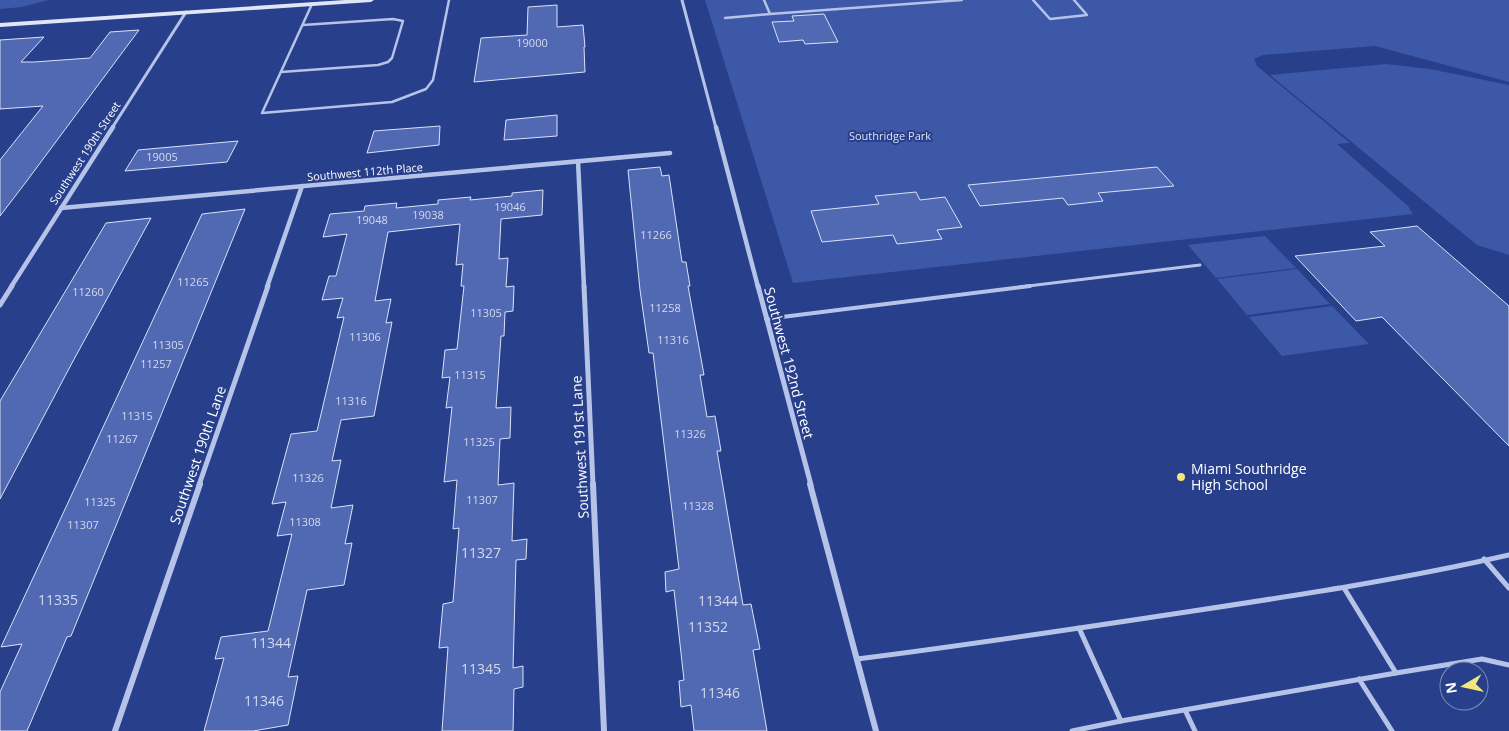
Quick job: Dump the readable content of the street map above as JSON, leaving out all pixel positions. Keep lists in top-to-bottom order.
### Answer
{
  "streets": {
    "street": [
      "Southwest 190th Street",
      "Southwest 112th Place",
      "Southwest 192nd Street",
      "Southwest 191st Lane",
      "Southwest 190th Lane"
    ]
  },
  "crossings": [
    ["Southwest 190th Street", "Southwest 112th Place"],
    ["Southwest 112th Place", "Southwest 191st Lane"],
    ["Southwest 112th Place", "Southwest 190th Lane"]
  ],
  "parks": ["Southridge Park"],
  "places": ["Miami Southridge High School"],
  "house_numbers": [
    "19000",
    "19005",
    "19046",
    "19038",
    "19048",
    "11266",
    "11265",
    "11260",
    "11258",
    "11305",
    "11306",
    "11316",
    "11305",
    "11257",
    "11315",
    "11316",
    "11315",
    "11326",
    "11267",
    "11325",
    "11326",
    "11307",
    "11325",
    "11328",
    "11308",
    "11307",
    "11327",
    "11335",
    "11344",
    "11352",
    "11344",
    "11345",
    "11346",
    "11346"
  ],
  "north": "left"
}
